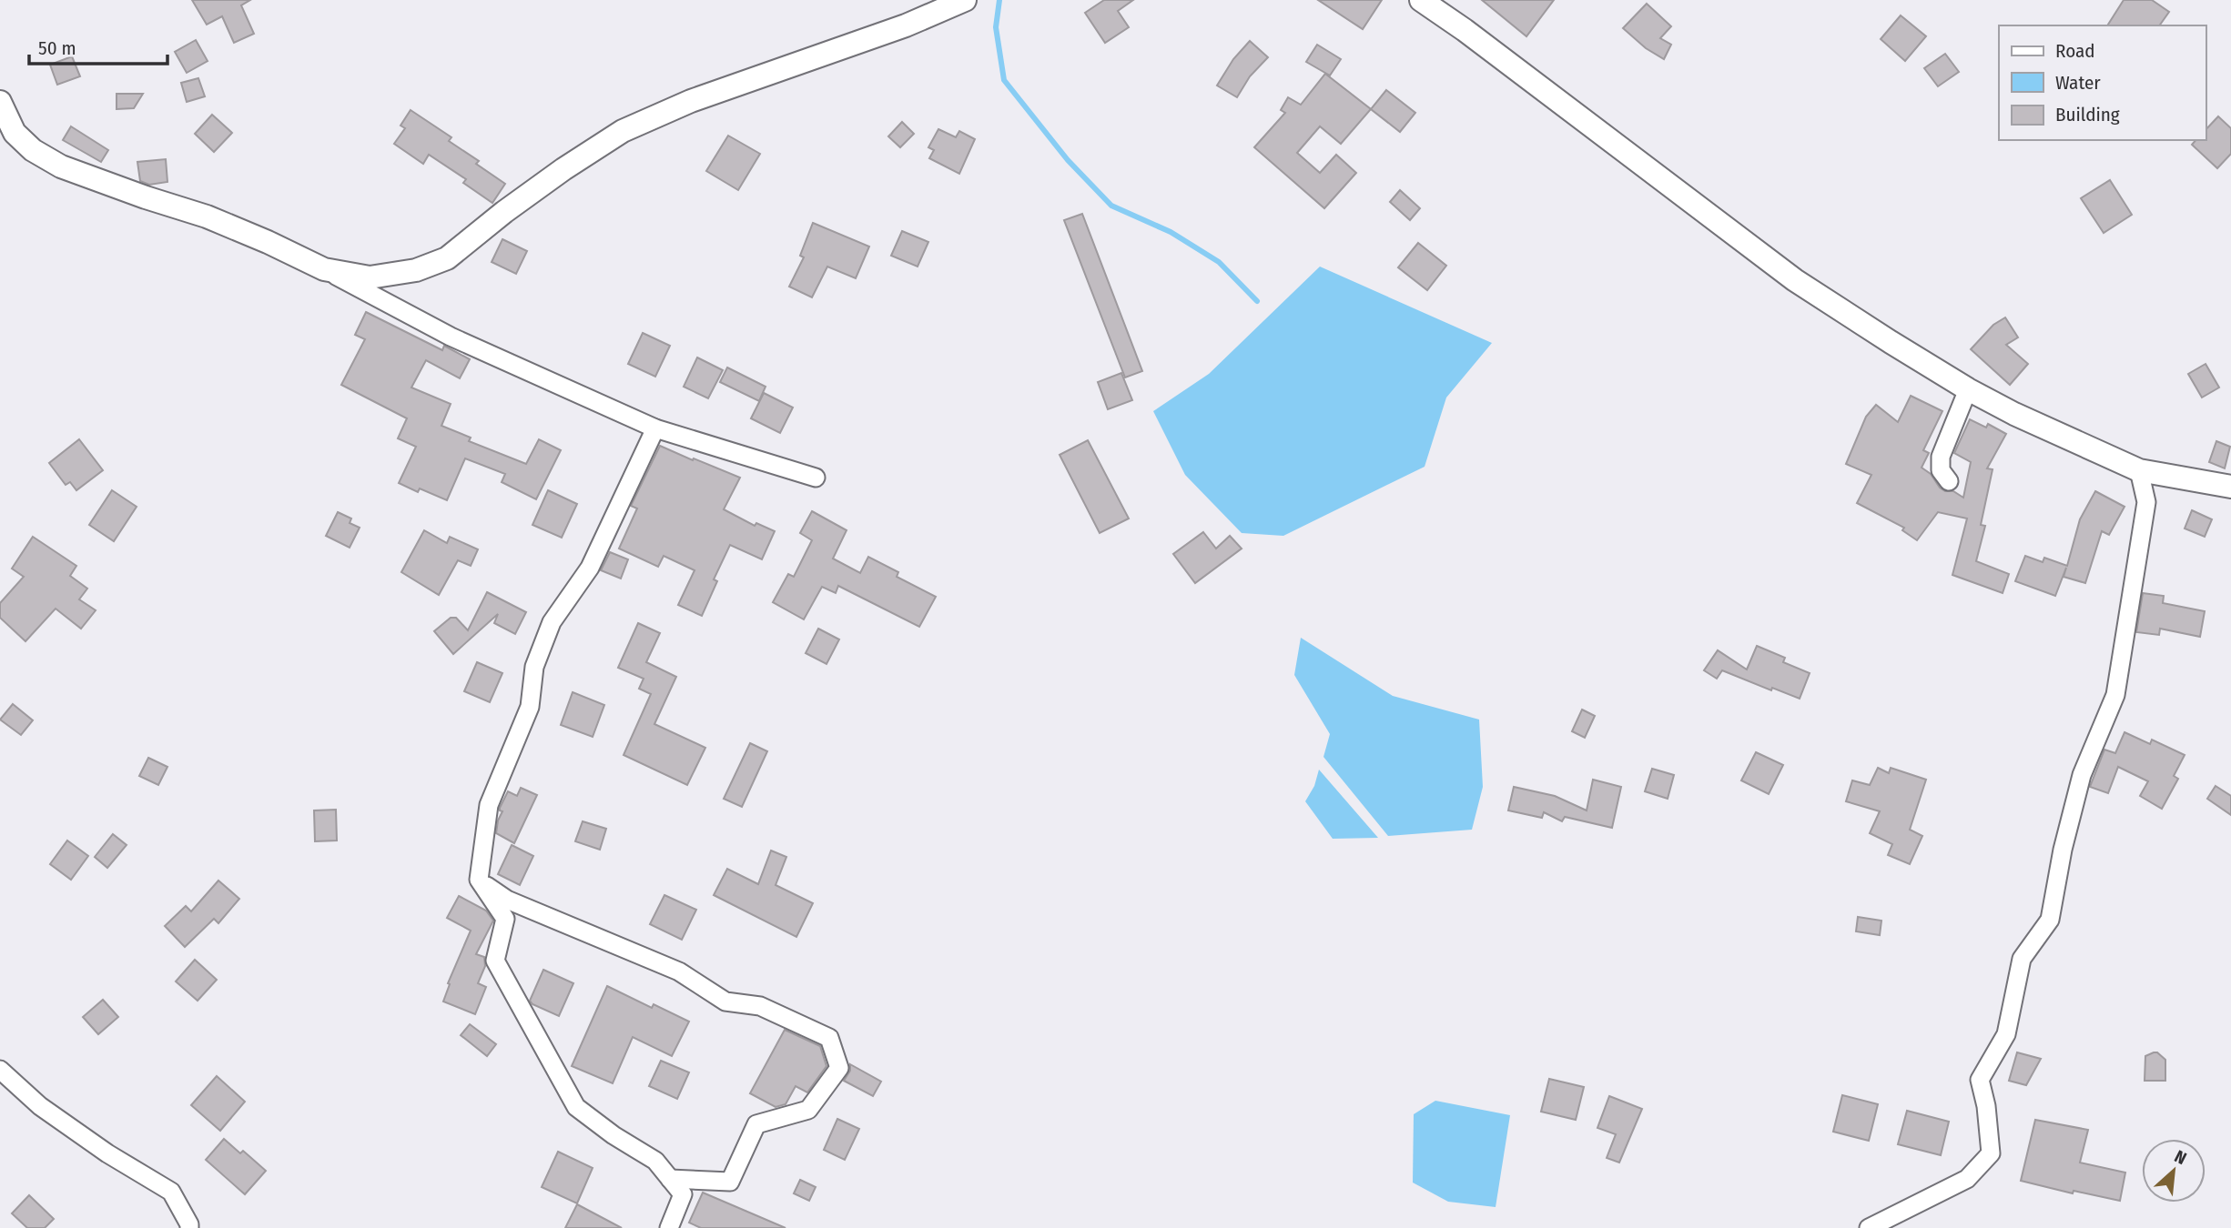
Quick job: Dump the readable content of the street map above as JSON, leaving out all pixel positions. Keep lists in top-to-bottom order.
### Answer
{
  "legend": ["Road", "Water", "Building"],
  "scale_bar": "50 m",
  "north": "top right"
}
